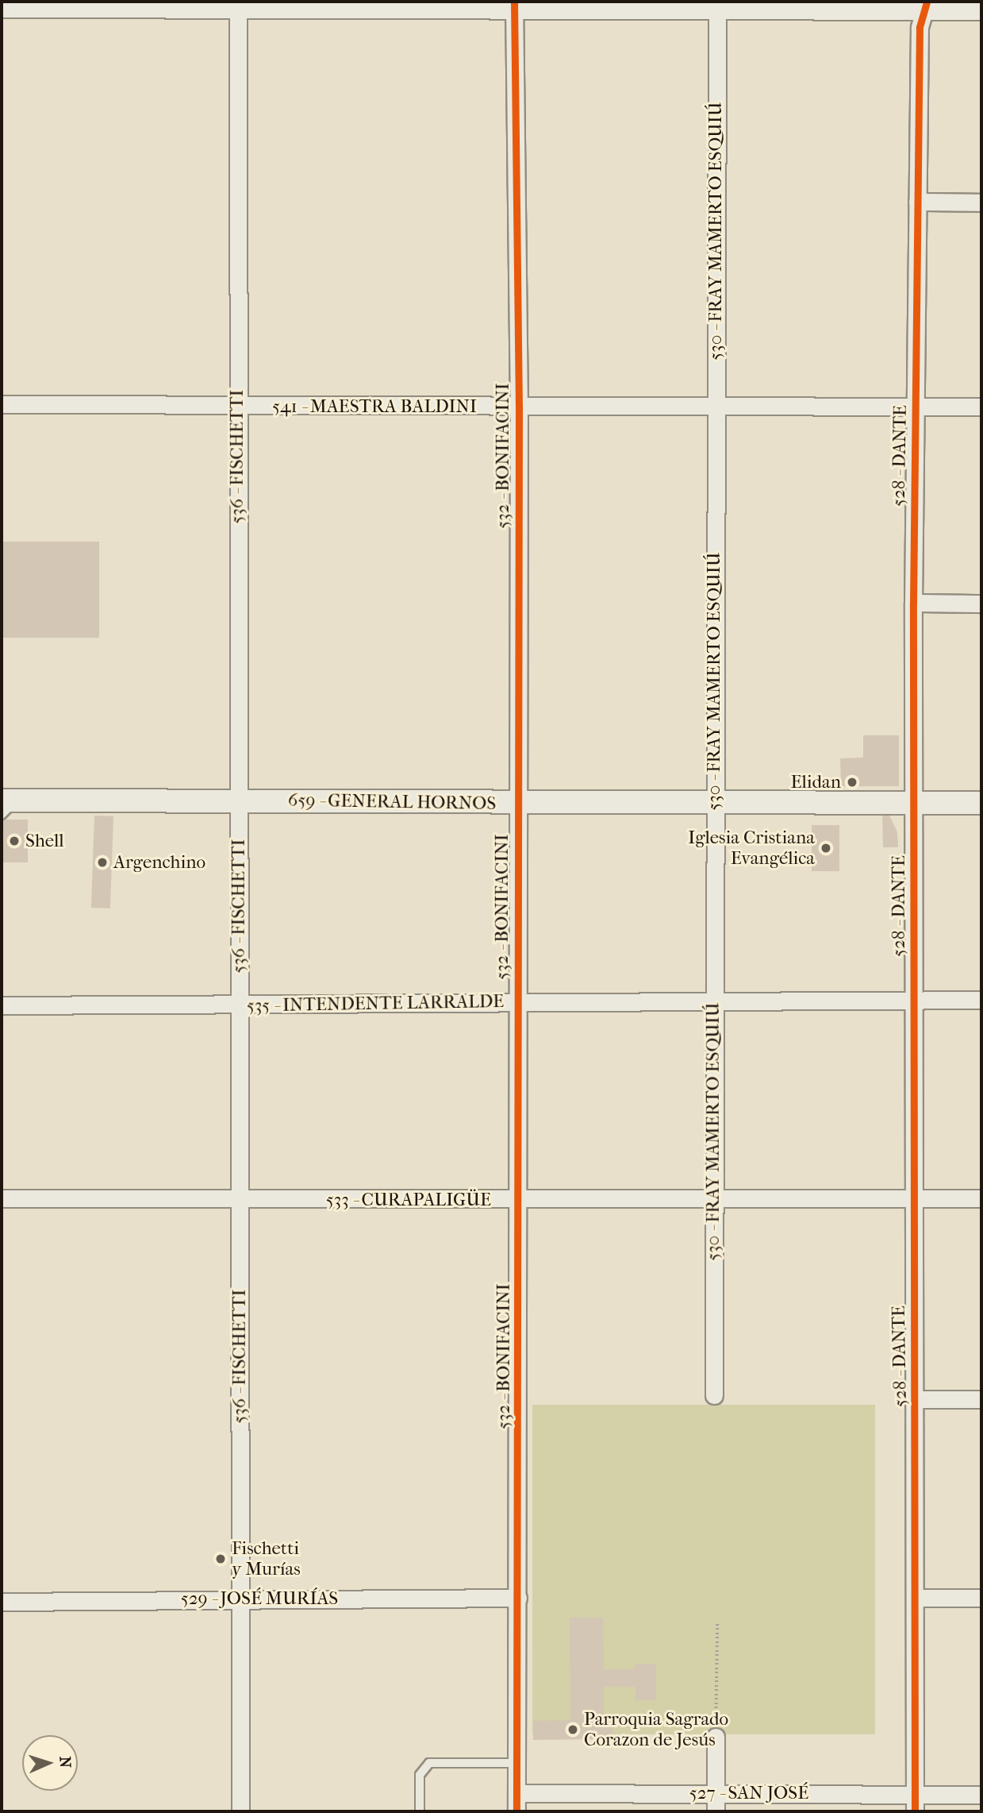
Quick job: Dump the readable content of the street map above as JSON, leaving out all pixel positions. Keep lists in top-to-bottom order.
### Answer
{
  "streets": {
    "street": [
      "530 - FRAY MAMERTO ESQUIÚ",
      "541 - MAESTRA BALDINI",
      "532 - BONIFACINI",
      "528 - DANTE",
      "536 - FISCHETTI",
      "659 - GENERAL HORNOS",
      "535 - INTENDENTE LARRALDE",
      "533 - CURAPALIGÜE",
      "529 - JOSÉ MURÍAS",
      "527 - SAN JOSÉ"
    ]
  },
  "crossings": [
    ["530 - FRAY MAMERTO ESQUIÚ", "541 - MAESTRA BALDINI"],
    ["530 - FRAY MAMERTO ESQUIÚ", "659 - GENERAL HORNOS"],
    ["530 - FRAY MAMERTO ESQUIÚ", "535 - INTENDENTE LARRALDE"],
    ["530 - FRAY MAMERTO ESQUIÚ", "533 - CURAPALIGÜE"],
    ["541 - MAESTRA BALDINI", "532 - BONIFACINI"],
    ["541 - MAESTRA BALDINI", "528 - DANTE"],
    ["541 - MAESTRA BALDINI", "536 - FISCHETTI"],
    ["532 - BONIFACINI", "659 - GENERAL HORNOS"],
    ["532 - BONIFACINI", "535 - INTENDENTE LARRALDE"],
    ["532 - BONIFACINI", "533 - CURAPALIGÜE"],
    ["532 - BONIFACINI", "529 - JOSÉ MURÍAS"],
    ["532 - BONIFACINI", "527 - SAN JOSÉ"],
    ["528 - DANTE", "659 - GENERAL HORNOS"],
    ["528 - DANTE", "535 - INTENDENTE LARRALDE"],
    ["528 - DANTE", "533 - CURAPALIGÜE"],
    ["528 - DANTE", "527 - SAN JOSÉ"],
    ["536 - FISCHETTI", "659 - GENERAL HORNOS"],
    ["536 - FISCHETTI", "535 - INTENDENTE LARRALDE"],
    ["536 - FISCHETTI", "533 - CURAPALIGÜE"],
    ["536 - FISCHETTI", "529 - JOSÉ MURÍAS"]
  ],
  "places": [
    "Elidan",
    "Shell",
    "Iglesia Cristiana Evangélica",
    "Argenchino",
    "Fischetti y Murías",
    "Parroquia Sagrado Corazon de Jesús"
  ],
  "north": "right"
}
